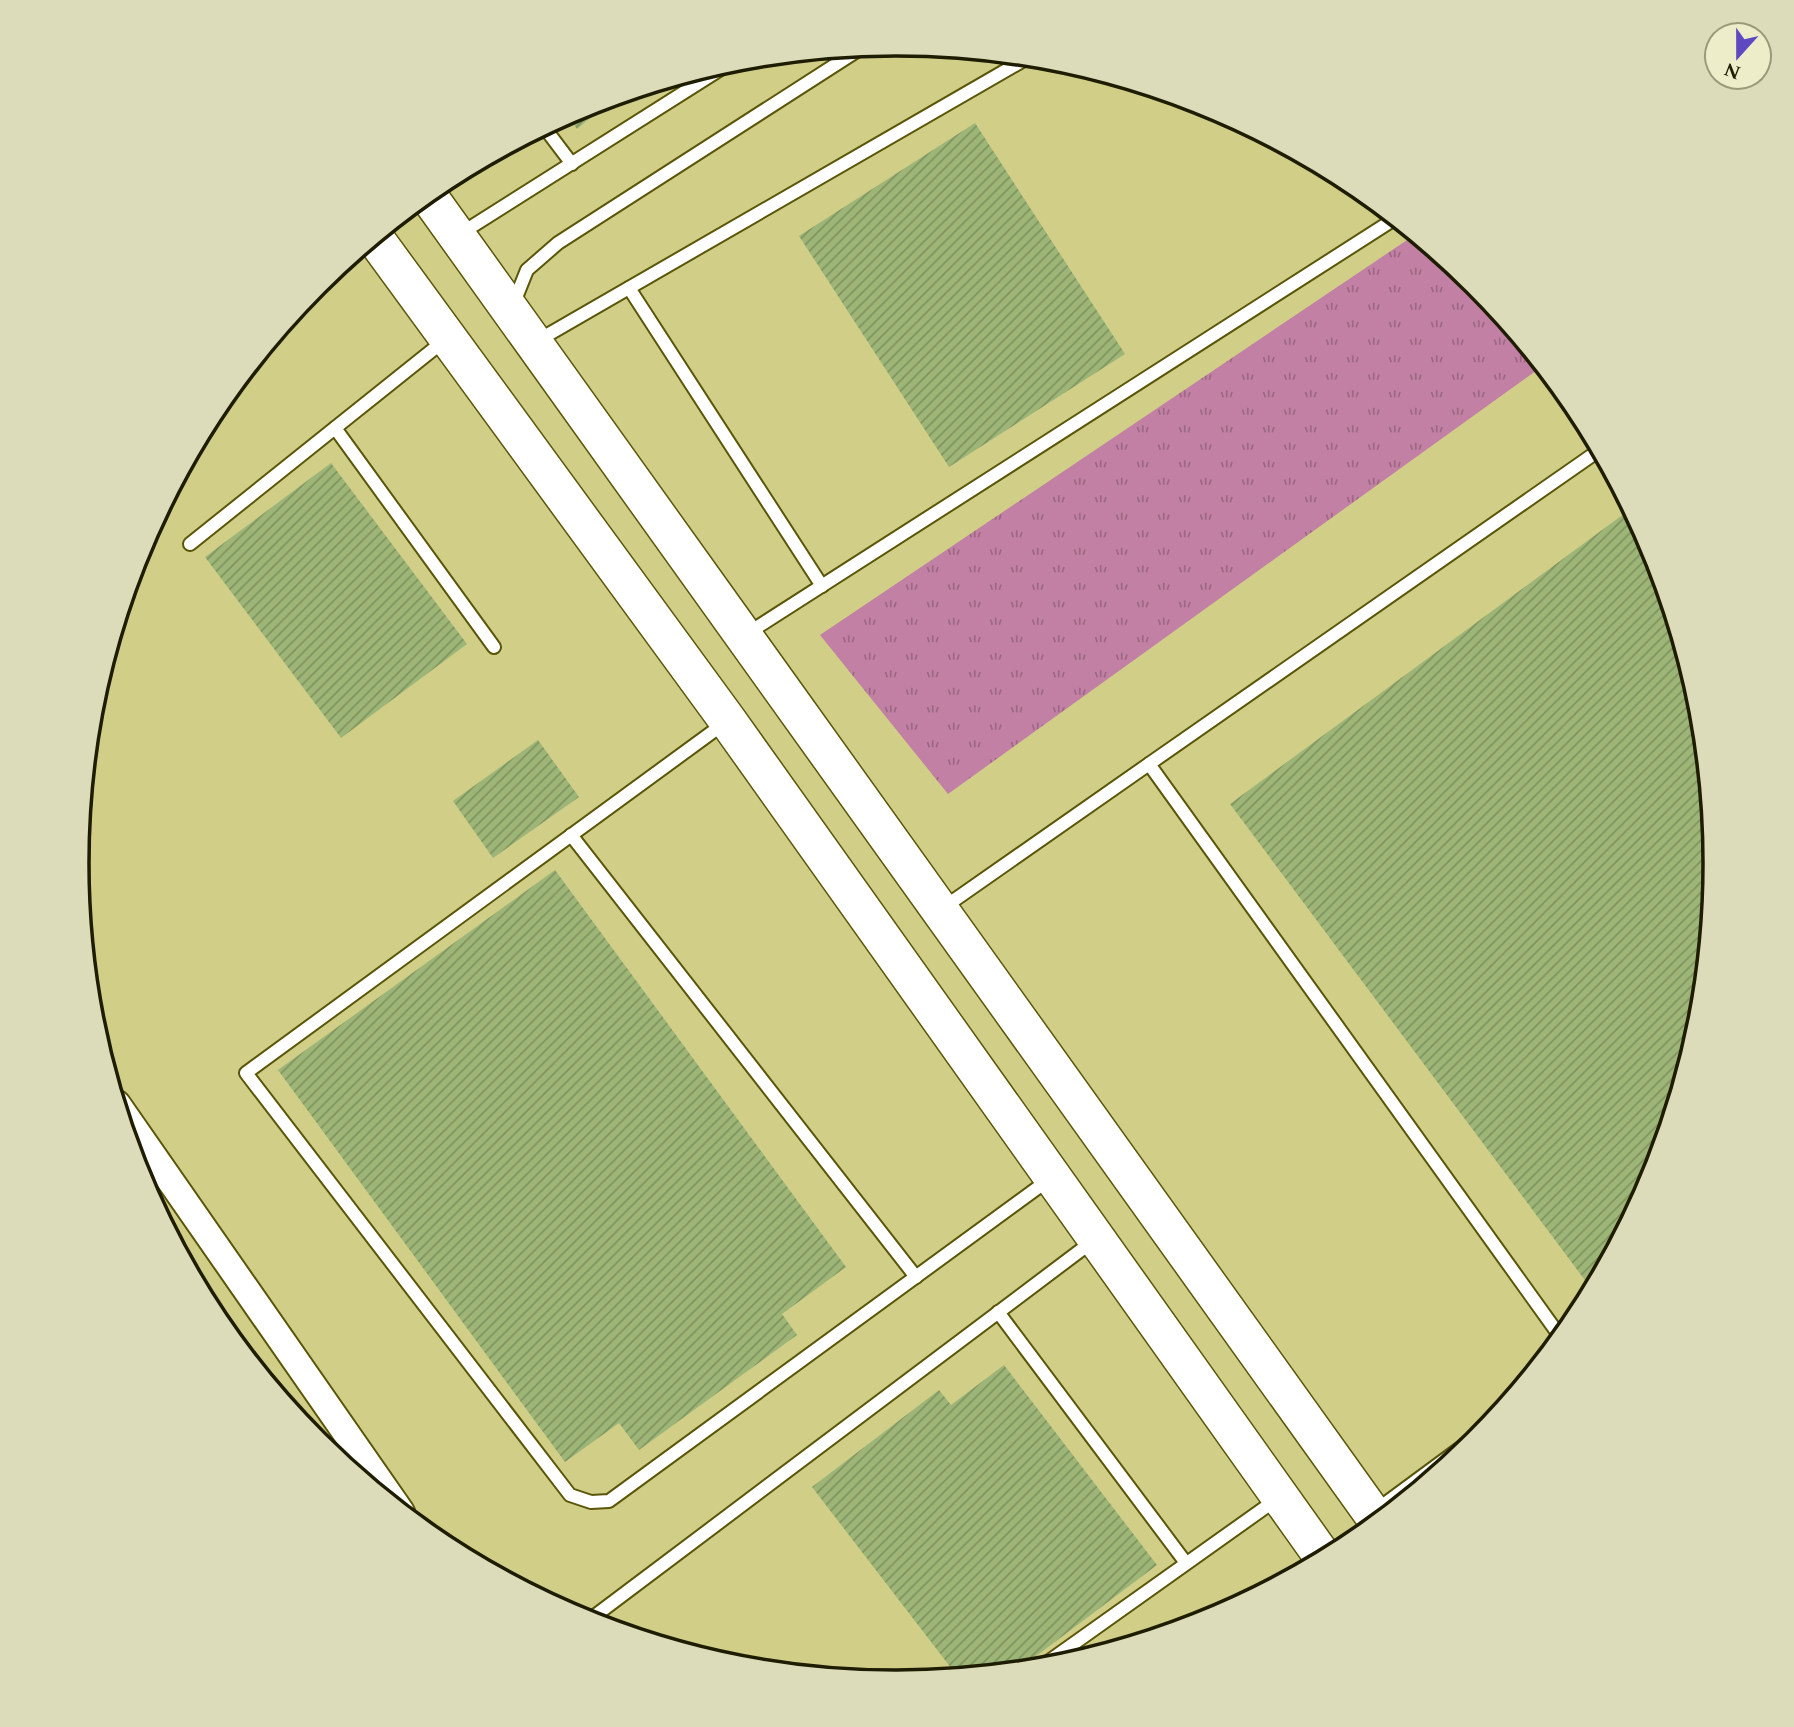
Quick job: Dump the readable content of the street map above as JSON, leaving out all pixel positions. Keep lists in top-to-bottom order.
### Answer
{
  "north": "bottom"
}
